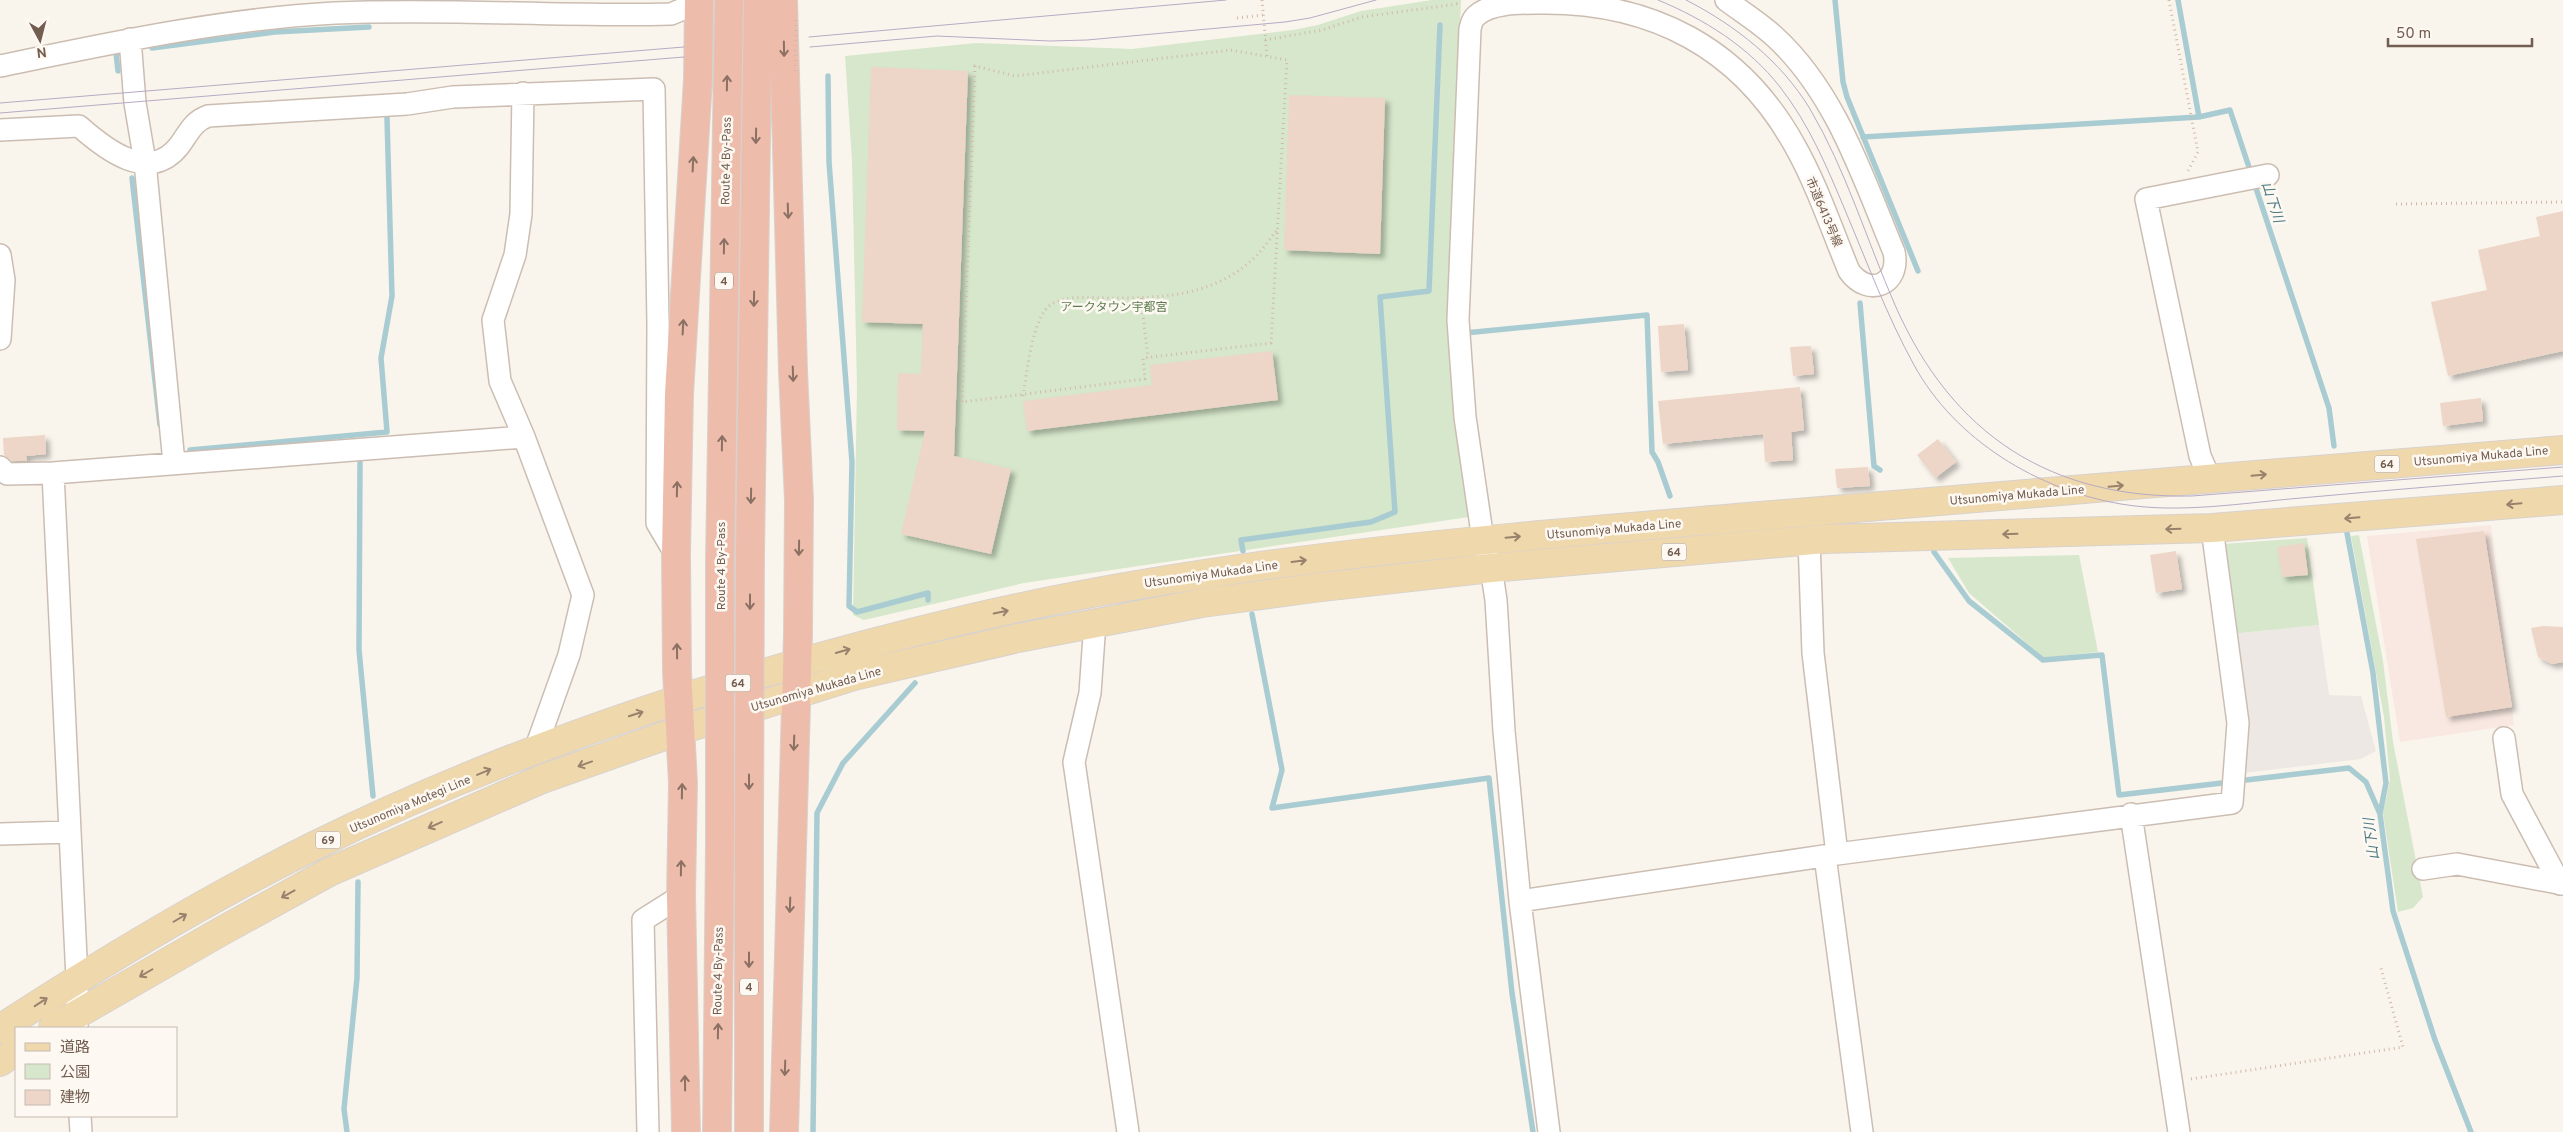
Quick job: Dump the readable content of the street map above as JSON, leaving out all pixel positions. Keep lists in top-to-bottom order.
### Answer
{
  "streets": {
    "highway": ["Route 4 By-Pass", "4"],
    "main road": [
      "Utsunomiya Mukada Line",
      "64",
      "Utsunomiya Motegi Line",
      "69"
    ],
    "street": ["市道6413号線"]
  },
  "crossings": [
    ["Utsunomiya Mukada Line", "Utsunomiya Motegi Line"],
    ["Utsunomiya Mukada Line", "69"]
  ],
  "water": ["山下川"],
  "parks": ["アークタウン宇都宮"],
  "legend": ["道路", "公園", "建物"],
  "scale_bar": "50 m",
  "north": "bottom"
}
